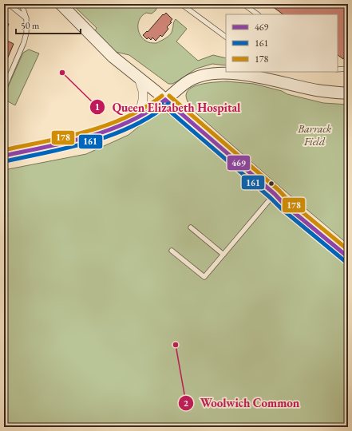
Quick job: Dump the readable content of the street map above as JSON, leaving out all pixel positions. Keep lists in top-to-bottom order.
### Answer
{
  "parks": ["Barrack Field"],
  "places": ["Queen Elizabeth Hospital", "Woolwich Common"],
  "lines": ["transit line 178", "transit line 469", "transit line 161"],
  "legend": ["469", "161", "178"],
  "scale_bar": "50 m"
}
